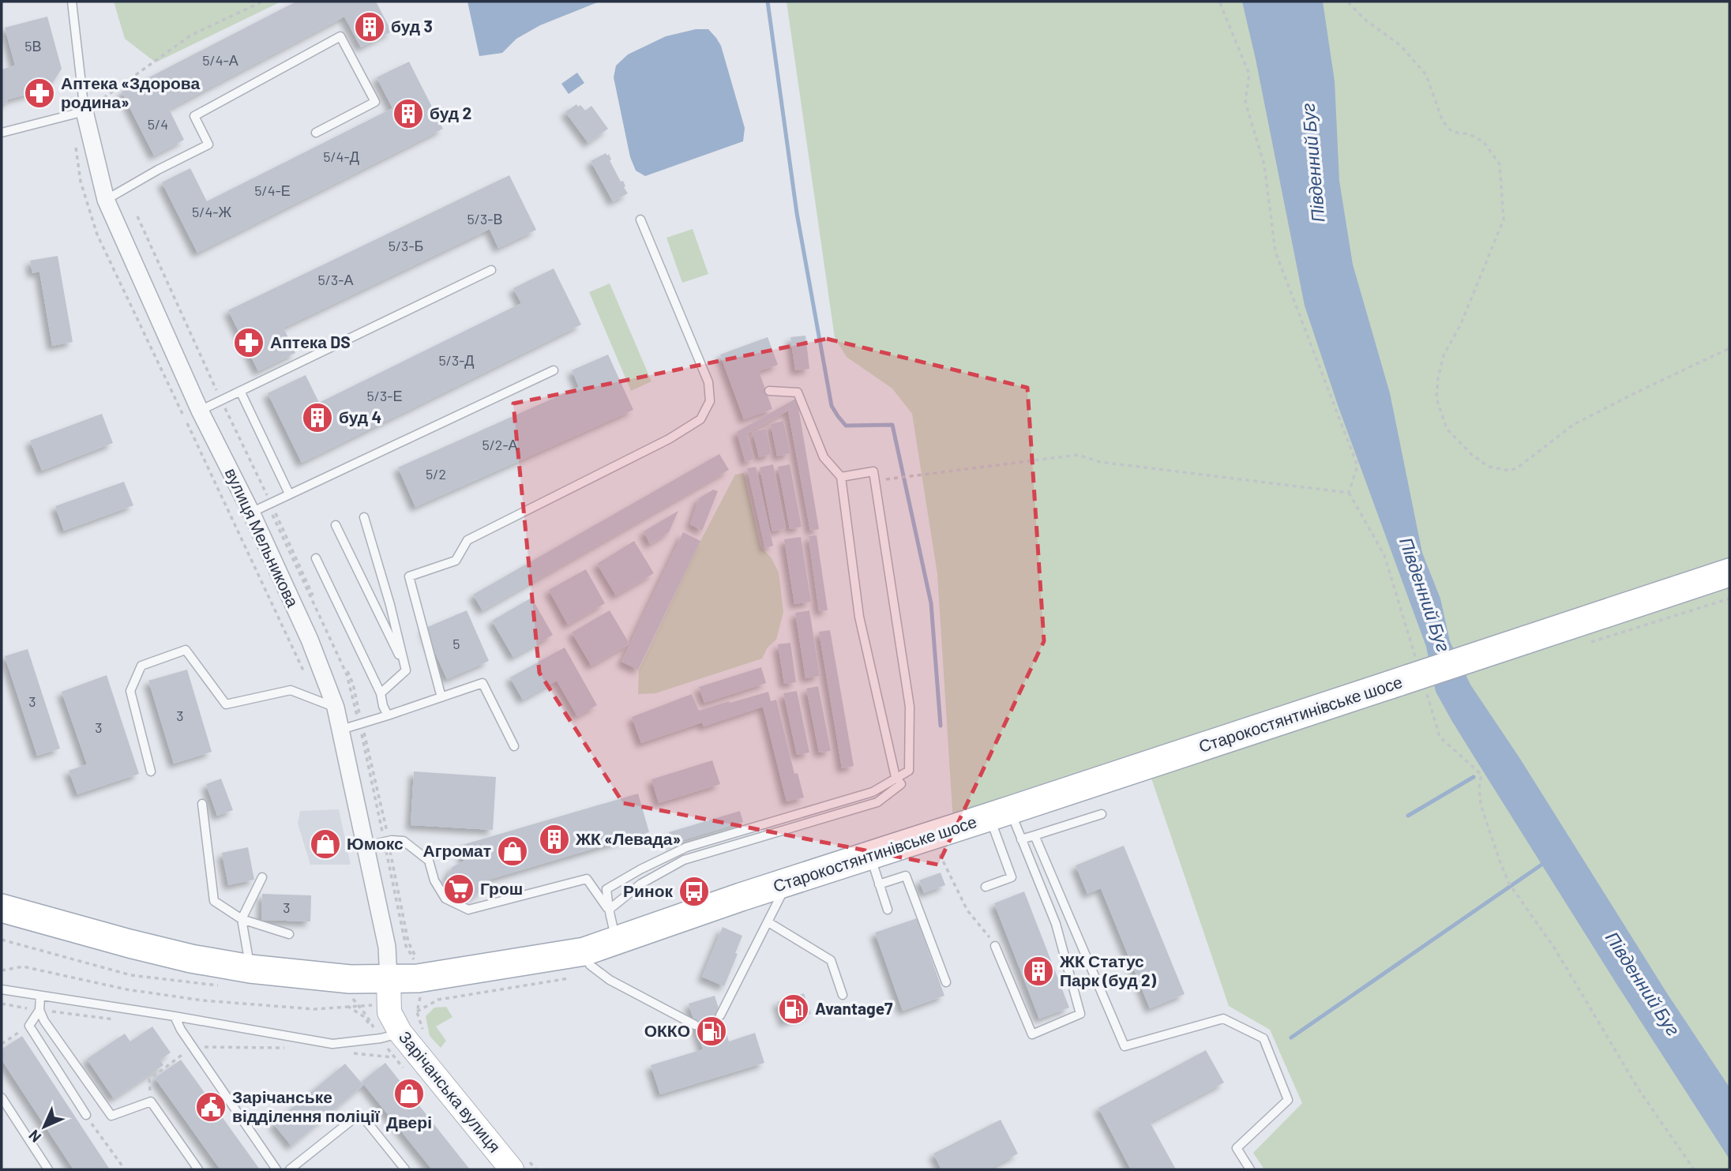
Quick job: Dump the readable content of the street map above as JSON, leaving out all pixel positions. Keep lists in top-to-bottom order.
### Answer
{
  "streets": {
    "main road": ["Старокостянтинівське шосе"],
    "street": ["вулиця Мельникова", "Зарічанська вулиця"]
  },
  "crossings": [
    ["вулиця Мельникова", "Старокостянтинівське шосе"],
    ["вулиця Мельникова", "Зарічанська вулиця"],
    ["Старокостянтинівське шосе", "Зарічанська вулиця"]
  ],
  "water": ["Південний Буг"],
  "places": {
    "building": [
      "буд 3",
      "буд 2",
      "буд 4",
      "ЖК «Левада»",
      "ЖК Статус Парк (буд 2)"
    ],
    "pharmacy": ["Аптека «Здорова родина»", "Аптека DS"],
    "shop": ["Юмокс", "Агромат", "Двері"],
    "supermarket": ["Грош"],
    "bus stop": ["Ринок"],
    "fuel station": ["Avantage7", "ОККО"],
    "public building": ["Зарічанське відділення поліції"]
  },
  "house_numbers": [
    "5В",
    "5/4-А",
    "5/4",
    "5/4-Д",
    "5/4-Е",
    "5/4-Ж",
    "5/3-В",
    "5/3-Б",
    "5/3-А",
    "5/3-Д",
    "5/3-Е",
    "5/2-А",
    "5/2",
    "5",
    "3",
    "3",
    "3",
    "3"
  ],
  "north": "bottom left"
}
